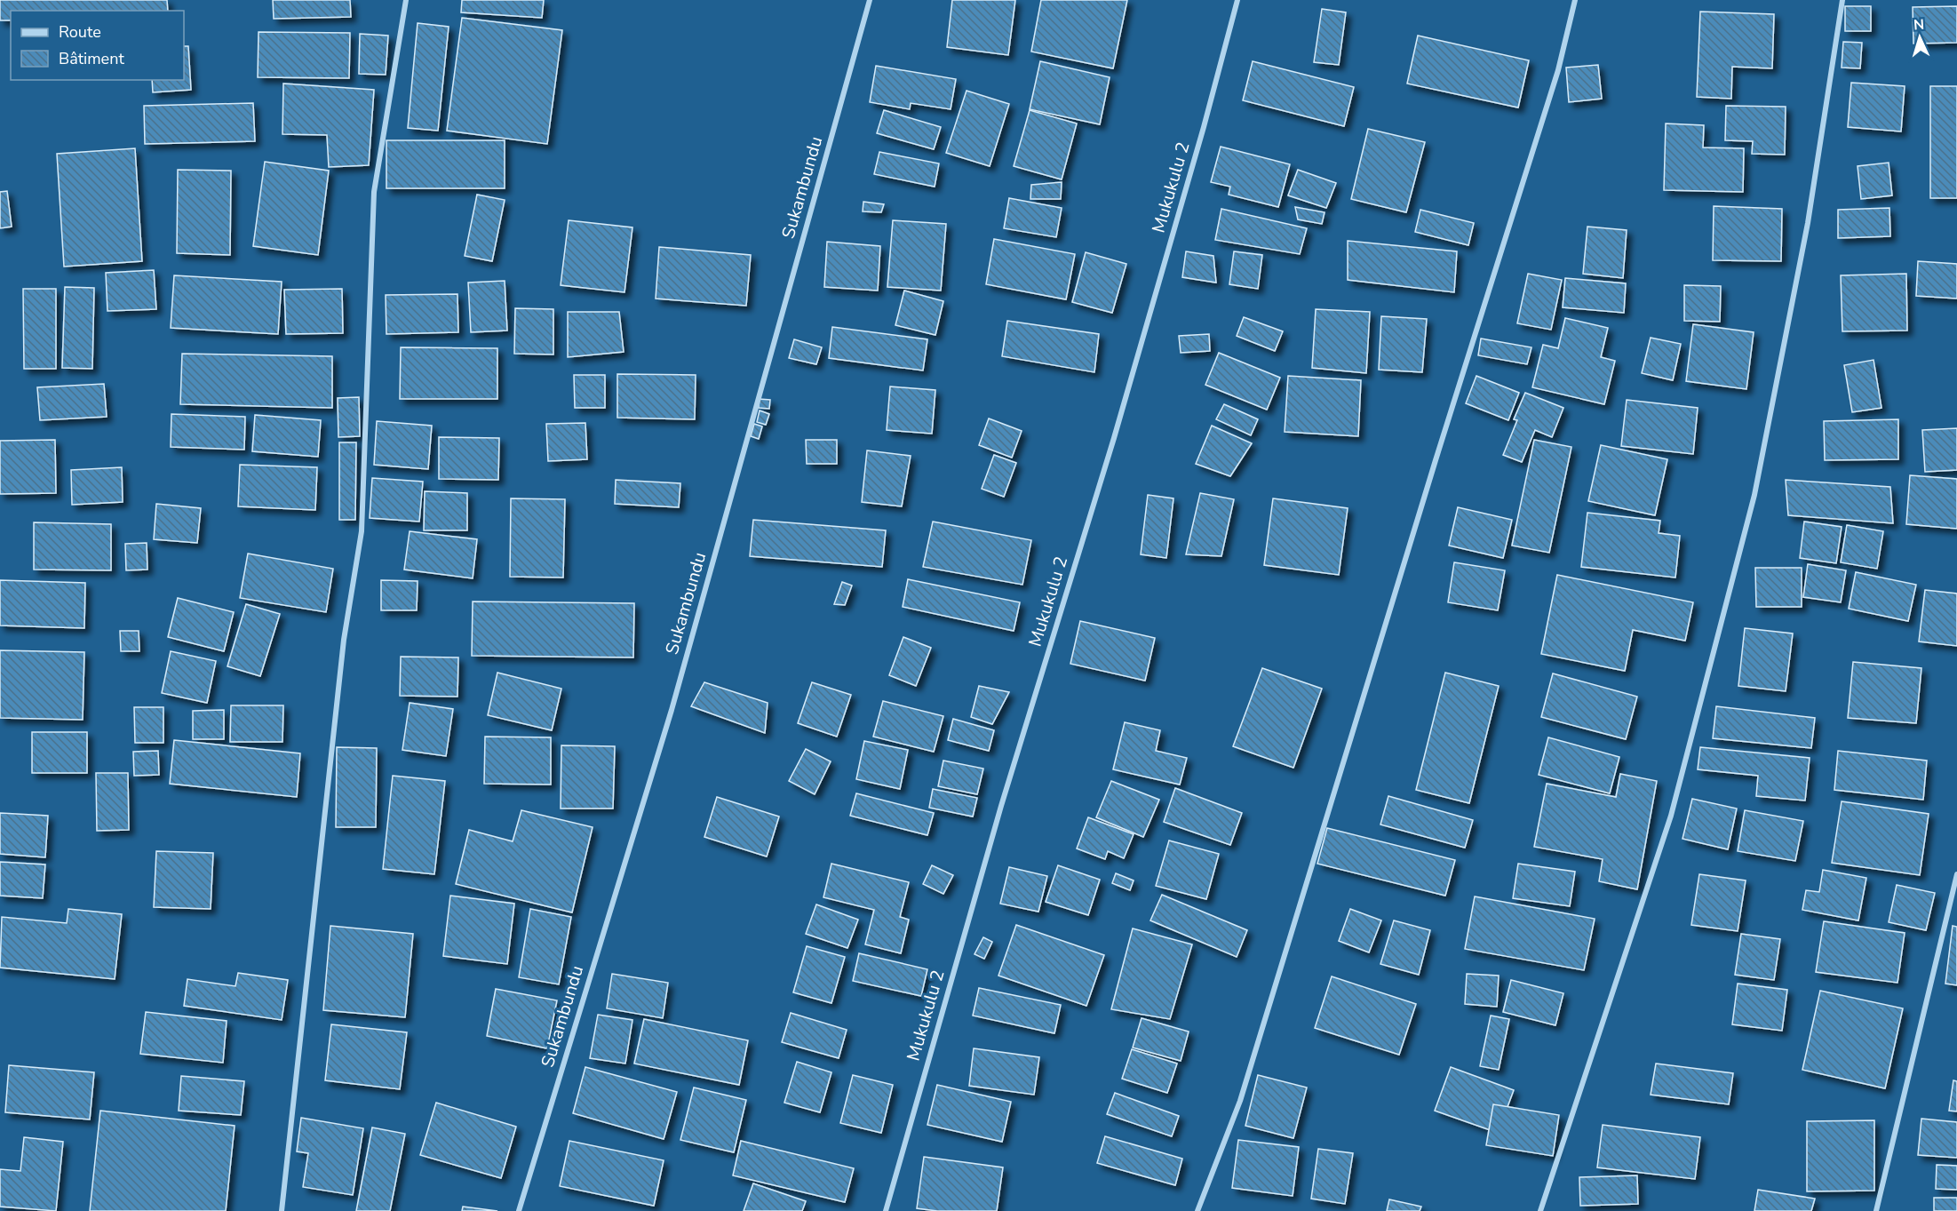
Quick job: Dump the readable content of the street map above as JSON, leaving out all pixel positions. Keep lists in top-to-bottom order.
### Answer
{
  "streets": {
    "street": ["Sukambundu", "Mukukulu 2"]
  },
  "legend": ["Route", "Bâtiment"],
  "north": "top"
}
